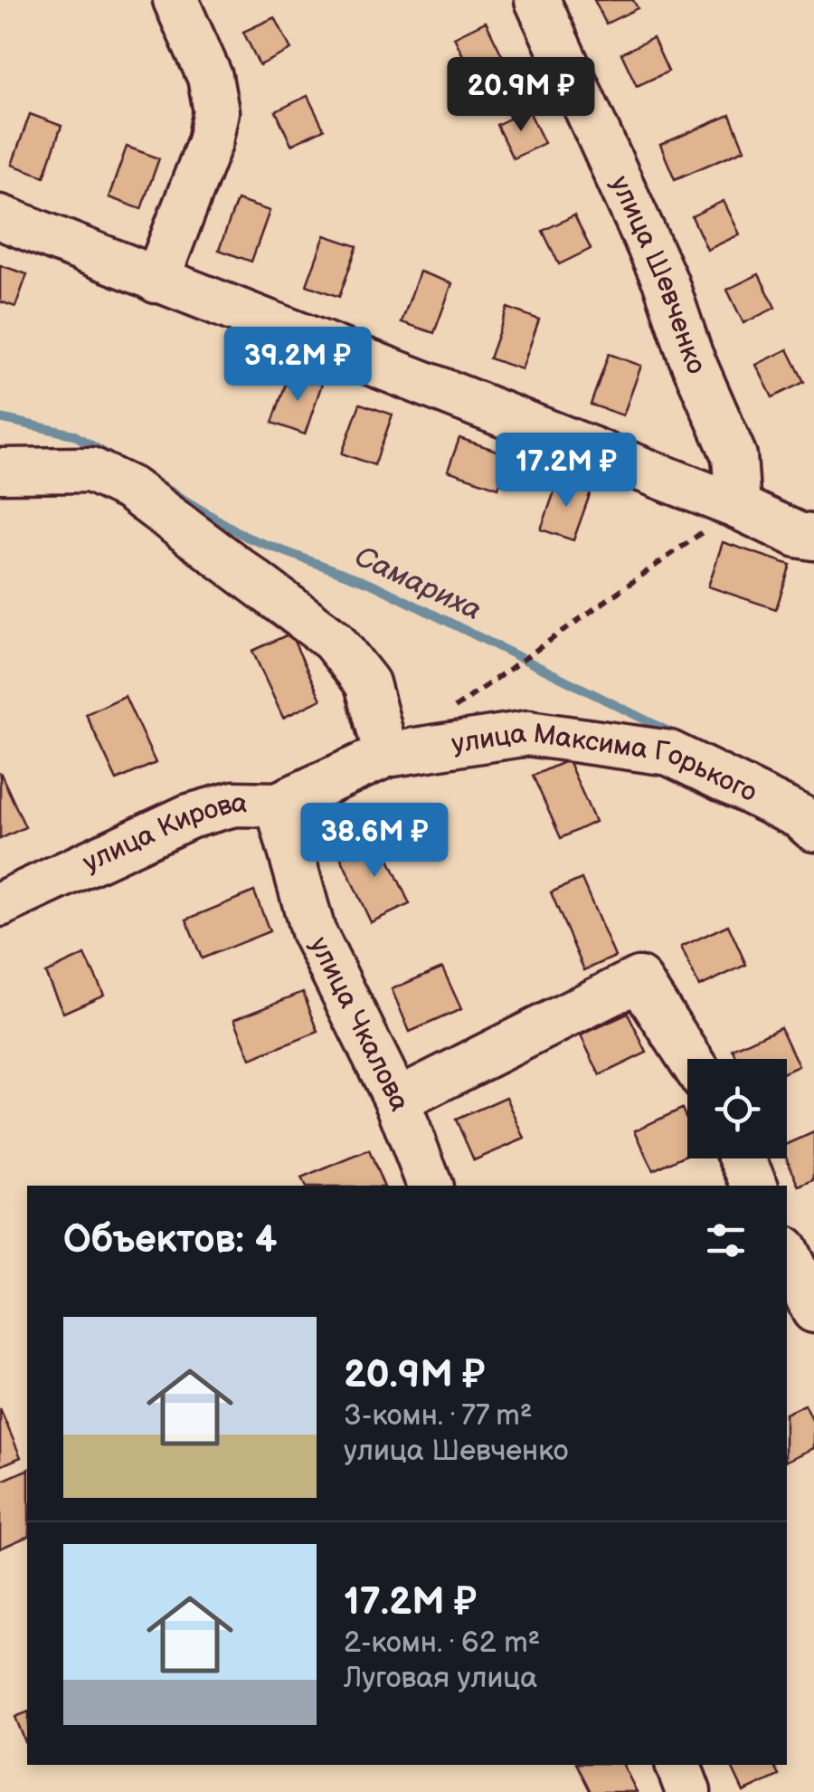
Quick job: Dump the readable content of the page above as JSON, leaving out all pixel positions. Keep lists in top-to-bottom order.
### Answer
{
  "streets": {
    "street": [
      "улица Шевченко",
      "улица Максима Горького",
      "улица Кирова",
      "улица Чкалова"
    ]
  },
  "crossings": [
    ["улица Максима Горького", "улица Кирова"],
    ["улица Кирова", "улица Чкалова"]
  ],
  "water": ["Самариха"],
  "page": {
    "price": [
      "20.9M ₽",
      "39.2M ₽",
      "17.2M ₽",
      "38.6M ₽"
    ],
    "heading": "Объектов: 4",
    "list": [
      {
        "name": "20.9M ₽",
        "note": "3-комн. · 77 m² · улица Шевченко"
      },
      {
        "name": "17.2M ₽",
        "note": "2-комн. · 62 m² · Луговая улица"
      }
    ]
  }
}
